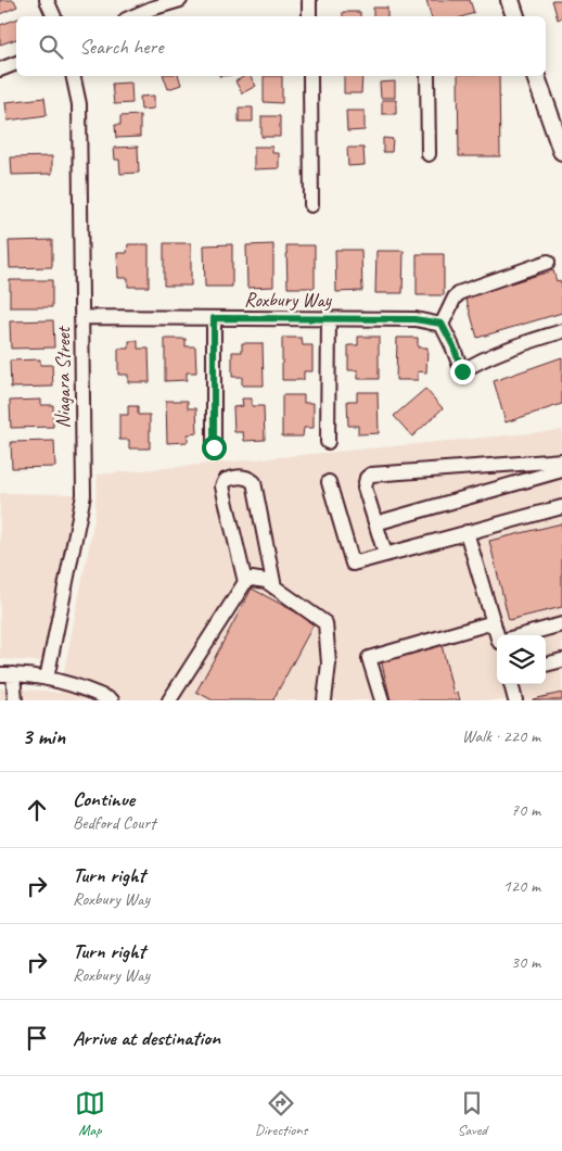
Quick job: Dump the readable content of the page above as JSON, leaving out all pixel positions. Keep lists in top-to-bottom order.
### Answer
{
  "streets": {
    "street": ["Roxbury Way", "Niagara Street"]
  },
  "crossings": [
    ["Roxbury Way", "Niagara Street"]
  ],
  "page": {
    "search": "Search here",
    "heading": ["3 min", "Walk · 220 m"],
    "list": [
      ["Continue", "Bedford Court", "70 m"],
      ["Turn right", "Roxbury Way", "120 m"],
      ["Turn right", "Roxbury Way", "30 m"],
      "Arrive at destination"
    ],
    "nav": ["Map", "Directions", "Saved"]
  }
}
